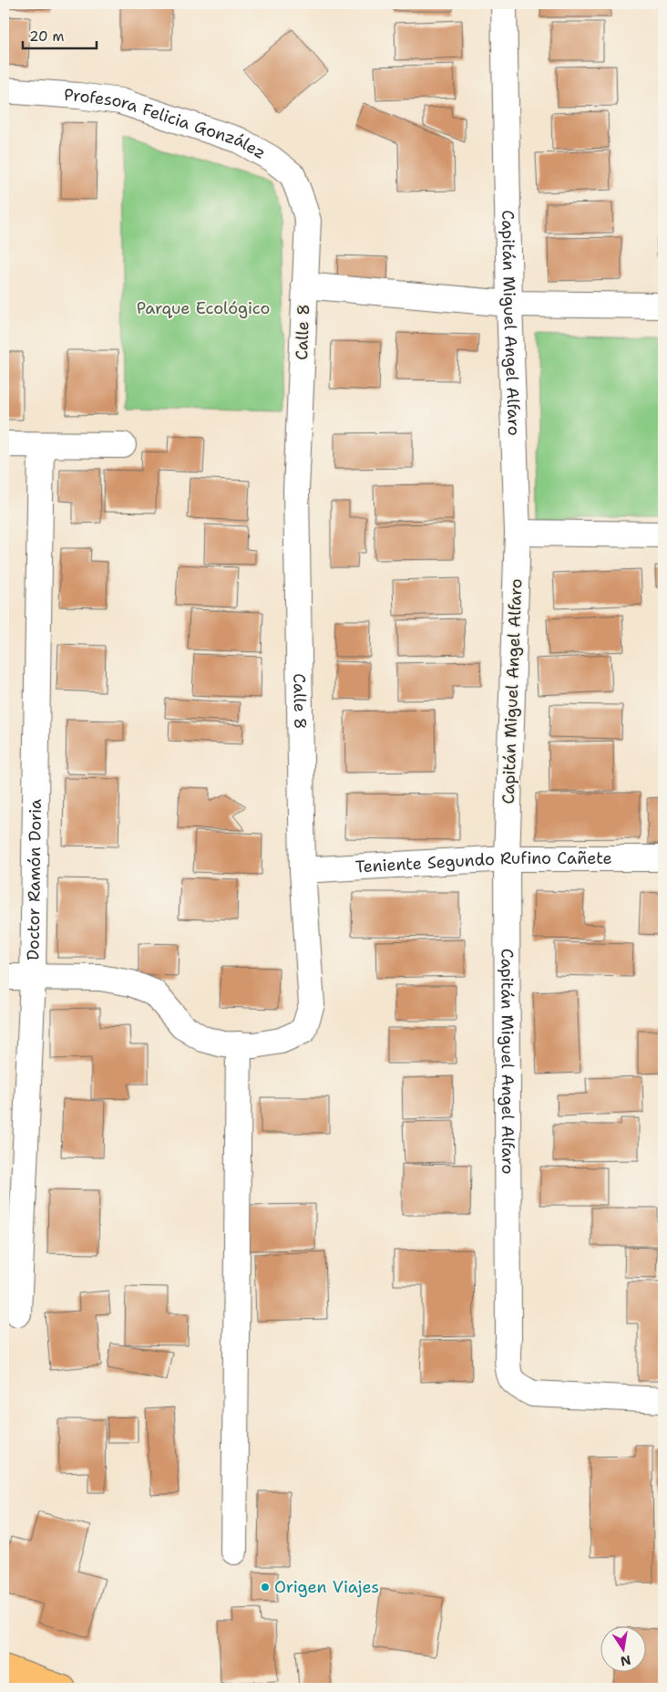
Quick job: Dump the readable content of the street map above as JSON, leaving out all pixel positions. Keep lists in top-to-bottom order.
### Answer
{
  "streets": {
    "street": [
      "Profesora Felicia González",
      "Capitán Miguel Angel Alfaro",
      "Calle 8",
      "Teniente Segundo Rufino Cañete",
      "Doctor Ramón Doria"
    ]
  },
  "crossings": [
    ["Profesora Felicia González", "Calle 8"],
    ["Capitán Miguel Angel Alfaro", "Teniente Segundo Rufino Cañete"],
    ["Calle 8", "Teniente Segundo Rufino Cañete"],
    ["Calle 8", "Doctor Ramón Doria"]
  ],
  "parks": ["Parque Ecológico"],
  "places": ["Origen Viajes"],
  "scale_bar": "20 m",
  "north": "bottom"
}
